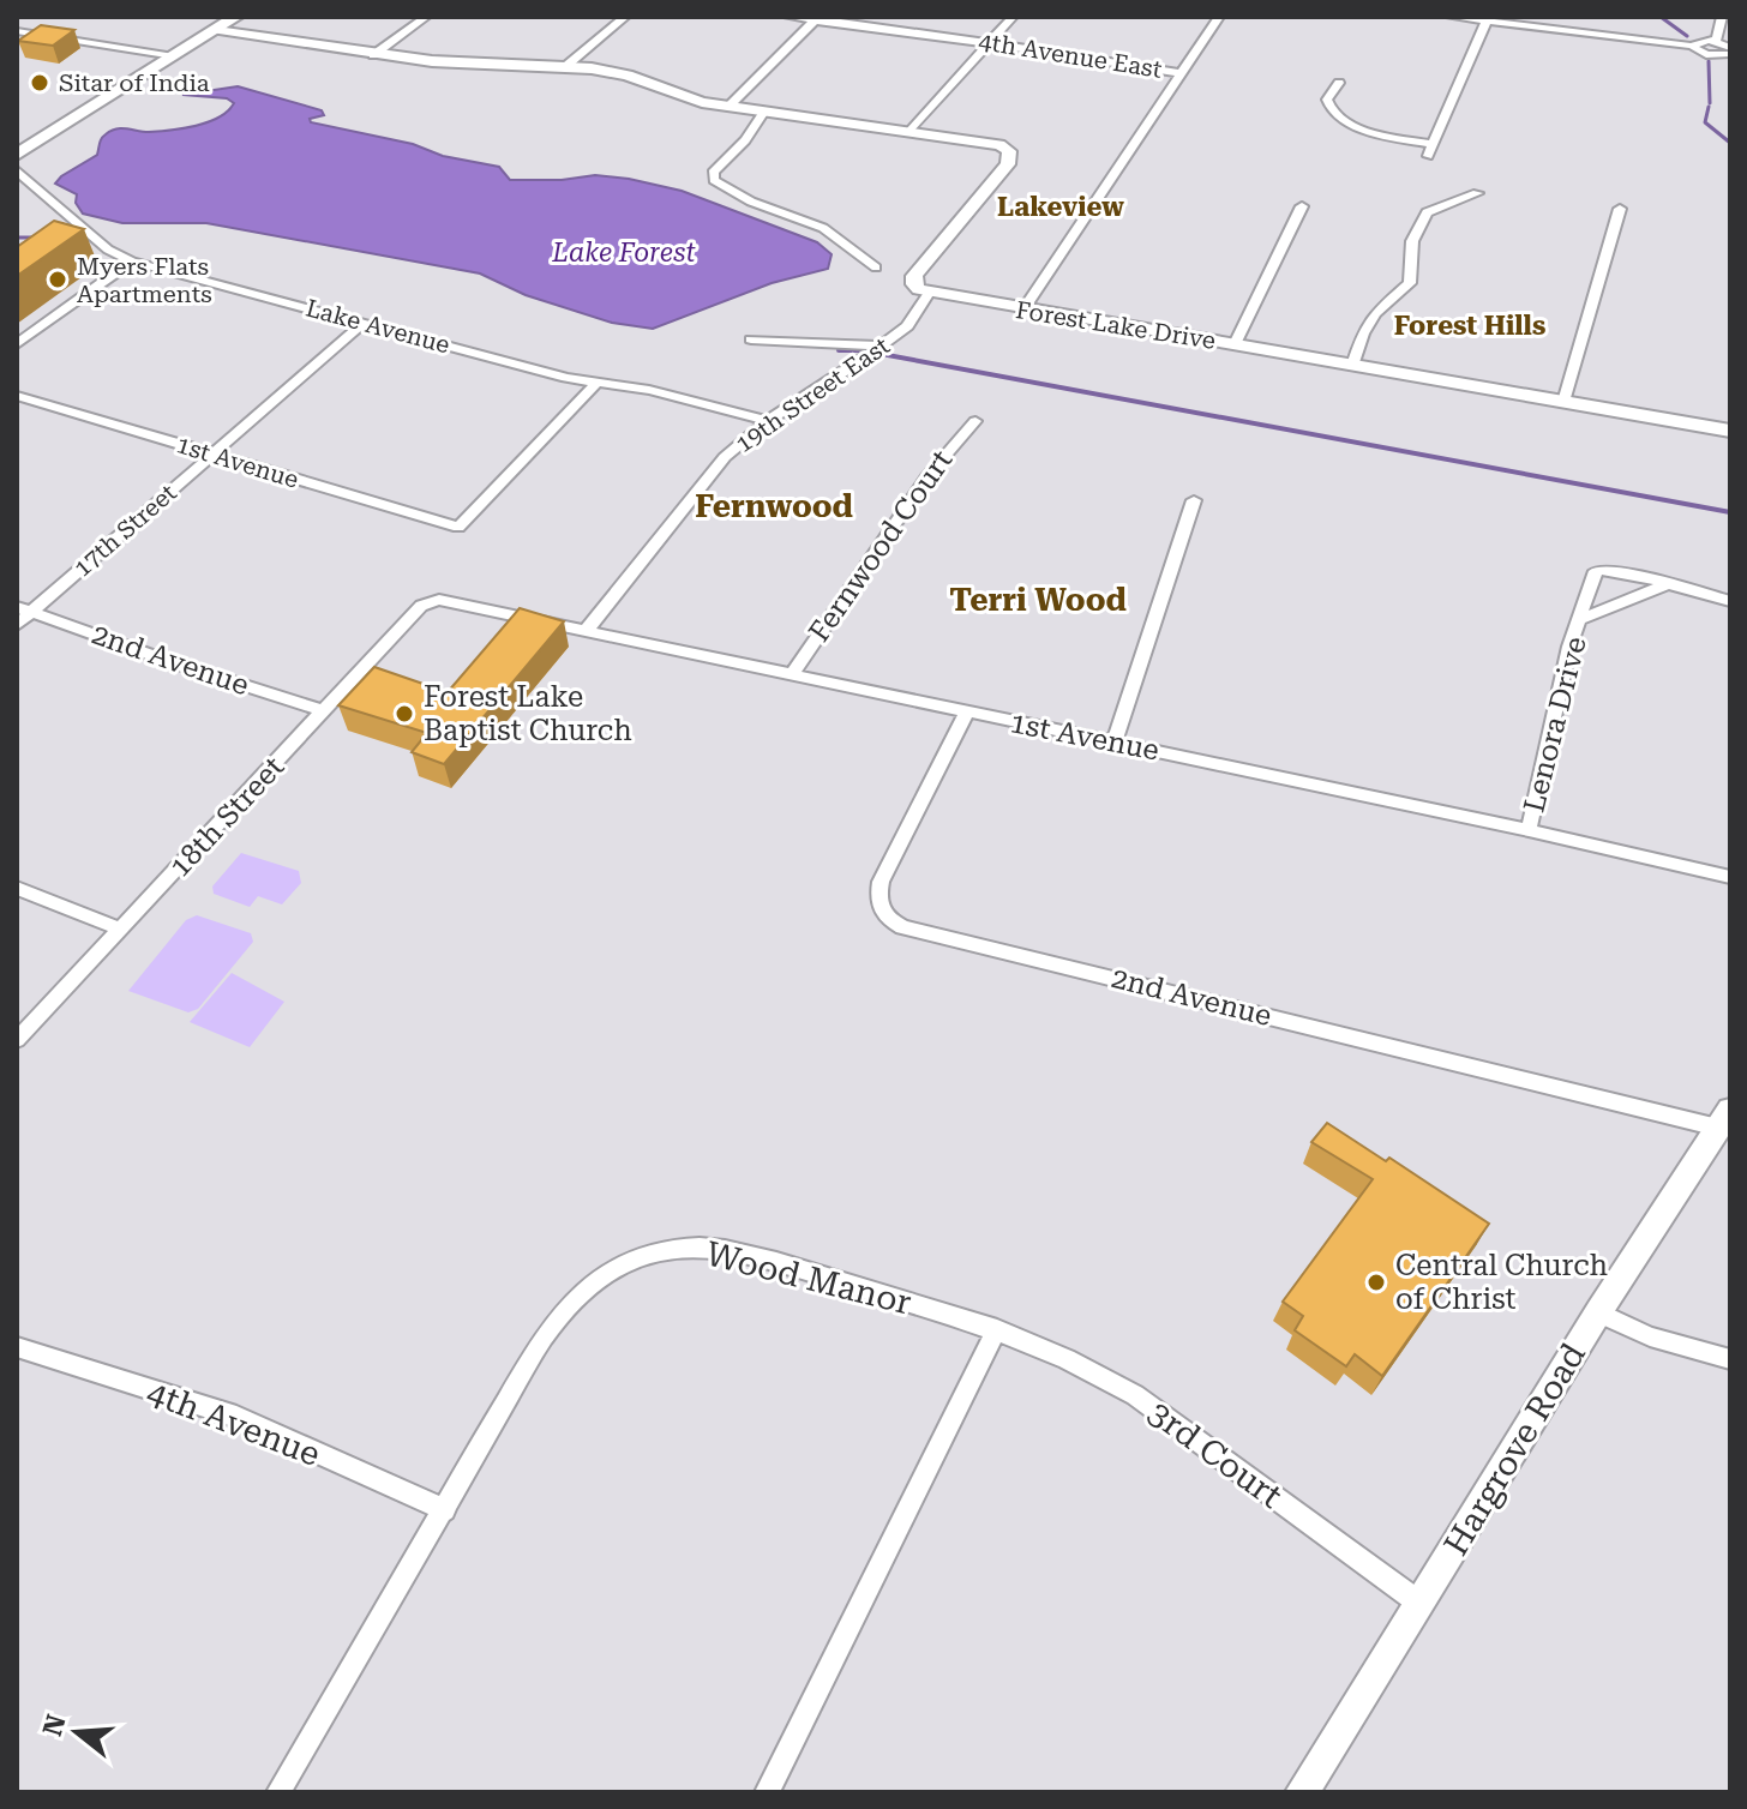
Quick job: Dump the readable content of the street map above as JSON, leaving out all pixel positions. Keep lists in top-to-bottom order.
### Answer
{
  "streets": {
    "street": [
      "4th Avenue East",
      "Forest Lake Drive",
      "Lake Avenue",
      "19th Street East",
      "1st Avenue",
      "17th Street",
      "Fernwood Court",
      "2nd Avenue",
      "Lenora Drive",
      "18th Street",
      "Wood Manor",
      "4th Avenue",
      "Hargrove Road",
      "3rd Court"
    ]
  },
  "crossings": [
    ["Forest Lake Drive", "19th Street East"],
    ["Lake Avenue", "19th Street East"],
    ["Lake Avenue", "1st Avenue"],
    ["Lake Avenue", "17th Street"],
    ["19th Street East", "1st Avenue"],
    ["1st Avenue", "17th Street"],
    ["1st Avenue", "Fernwood Court"],
    ["1st Avenue", "2nd Avenue"],
    ["1st Avenue", "Lenora Drive"],
    ["1st Avenue", "18th Street"],
    ["17th Street", "2nd Avenue"],
    ["2nd Avenue", "18th Street"],
    ["2nd Avenue", "Hargrove Road"],
    ["Wood Manor", "4th Avenue"],
    ["Wood Manor", "3rd Court"],
    ["Hargrove Road", "3rd Court"]
  ],
  "districts": [
    "Lakeview",
    "Forest Hills",
    "Fernwood",
    "Terri Wood"
  ],
  "water": ["Lake Forest"],
  "places": [
    "Sitar of India",
    "Myers Flats Apartments",
    "Forest Lake Baptist Church",
    "Central Church of Christ"
  ],
  "north": "left"
}
